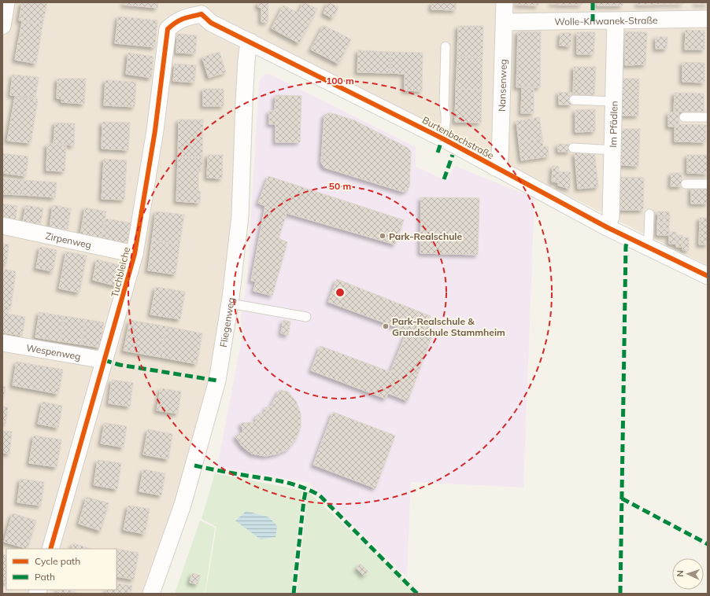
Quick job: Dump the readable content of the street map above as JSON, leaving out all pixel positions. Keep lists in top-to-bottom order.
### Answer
{
  "streets": {
    "street": [
      "Wolle-Kriwanek-Straße",
      "Nansenweg",
      "Im Pfädlen",
      "Burtenbachstraße",
      "Zirpenweg",
      "Tuchbleiche",
      "Fliegenweg",
      "Wespenweg"
    ]
  },
  "crossings": [
    ["Wolle-Kriwanek-Straße", "Nansenweg"],
    ["Wolle-Kriwanek-Straße", "Im Pfädlen"],
    ["Nansenweg", "Burtenbachstraße"],
    ["Im Pfädlen", "Burtenbachstraße"],
    ["Burtenbachstraße", "Tuchbleiche"],
    ["Burtenbachstraße", "Fliegenweg"],
    ["Zirpenweg", "Tuchbleiche"],
    ["Tuchbleiche", "Wespenweg"]
  ],
  "places": ["Park-Realschule", "Park-Realschule & Grundschule Stammheim"],
  "legend": ["Cycle path", "Path"],
  "north": "left",
  "rings": ["100 m", "50 m"]
}
